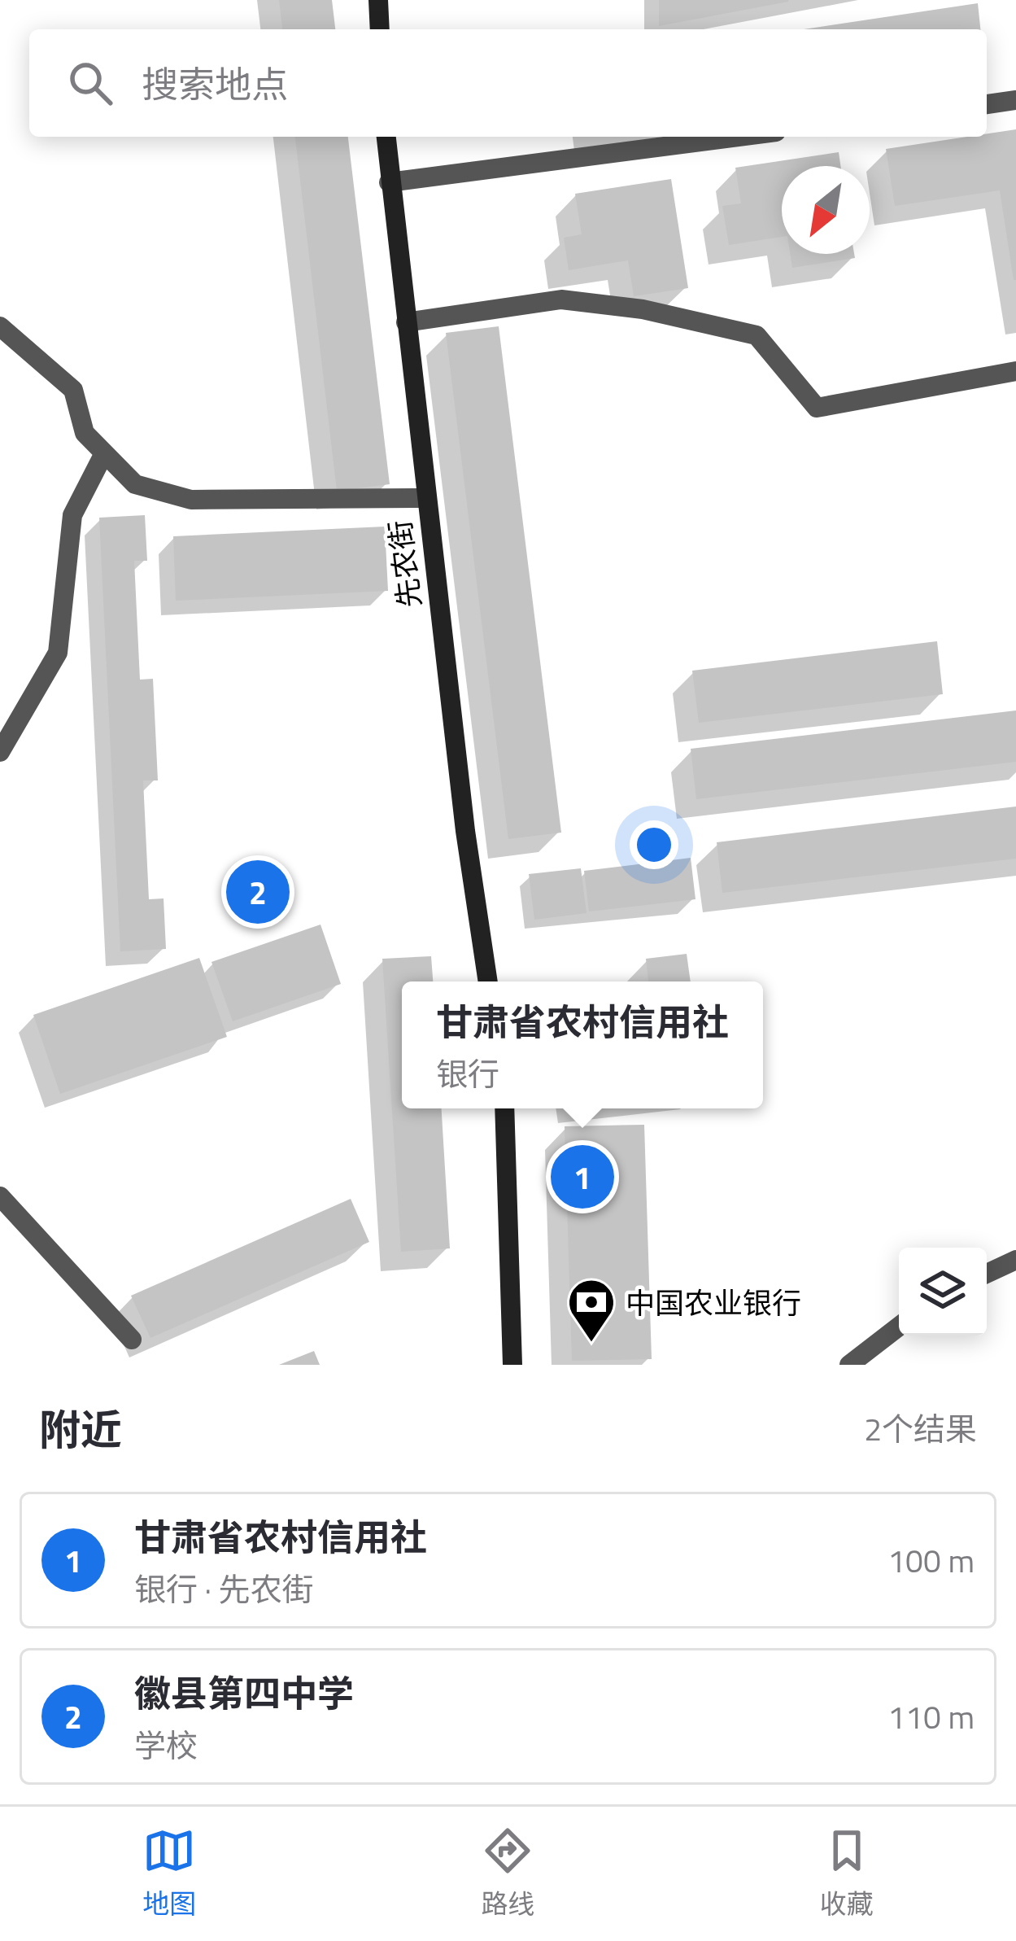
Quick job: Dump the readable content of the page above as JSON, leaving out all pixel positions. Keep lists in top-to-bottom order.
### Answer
{
  "streets": {
    "main road": ["先农街"]
  },
  "places": {
    "bank": ["中国农业银行"]
  },
  "north": "bottom left",
  "page": {
    "search": "搜索地点",
    "pins": ["2", "1"],
    "popup": ["甘肃省农村信用社", "银行"],
    "heading": ["附近", "2个结果"],
    "list": [
      {
        "mark": "1",
        "name": "甘肃省农村信用社",
        "note": "银行 · 先农街",
        "value": "100 m"
      },
      {
        "mark": "2",
        "name": "徽县第四中学",
        "note": "学校",
        "value": "110 m"
      }
    ],
    "nav": ["地图", "路线", "收藏"]
  }
}
